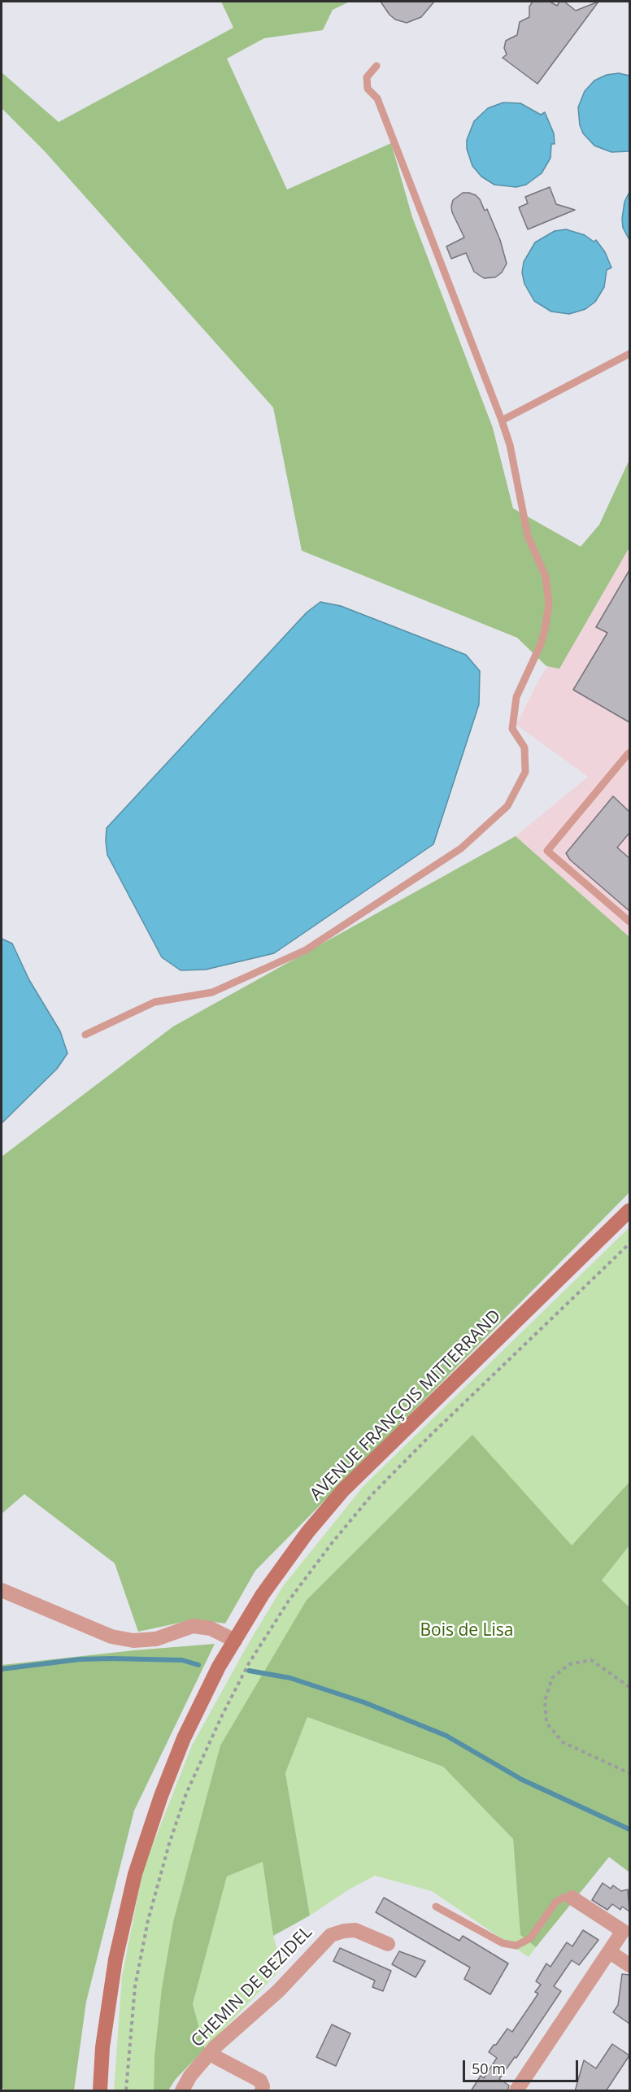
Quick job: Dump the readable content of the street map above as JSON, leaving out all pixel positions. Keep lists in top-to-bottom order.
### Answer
{
  "streets": {
    "main road": ["AVENUE FRANÇOIS MITTERRAND"],
    "street": ["CHEMIN DE BEZIDEL"]
  },
  "parks": ["Bois de Lisa"],
  "scale_bar": "50 m"
}
